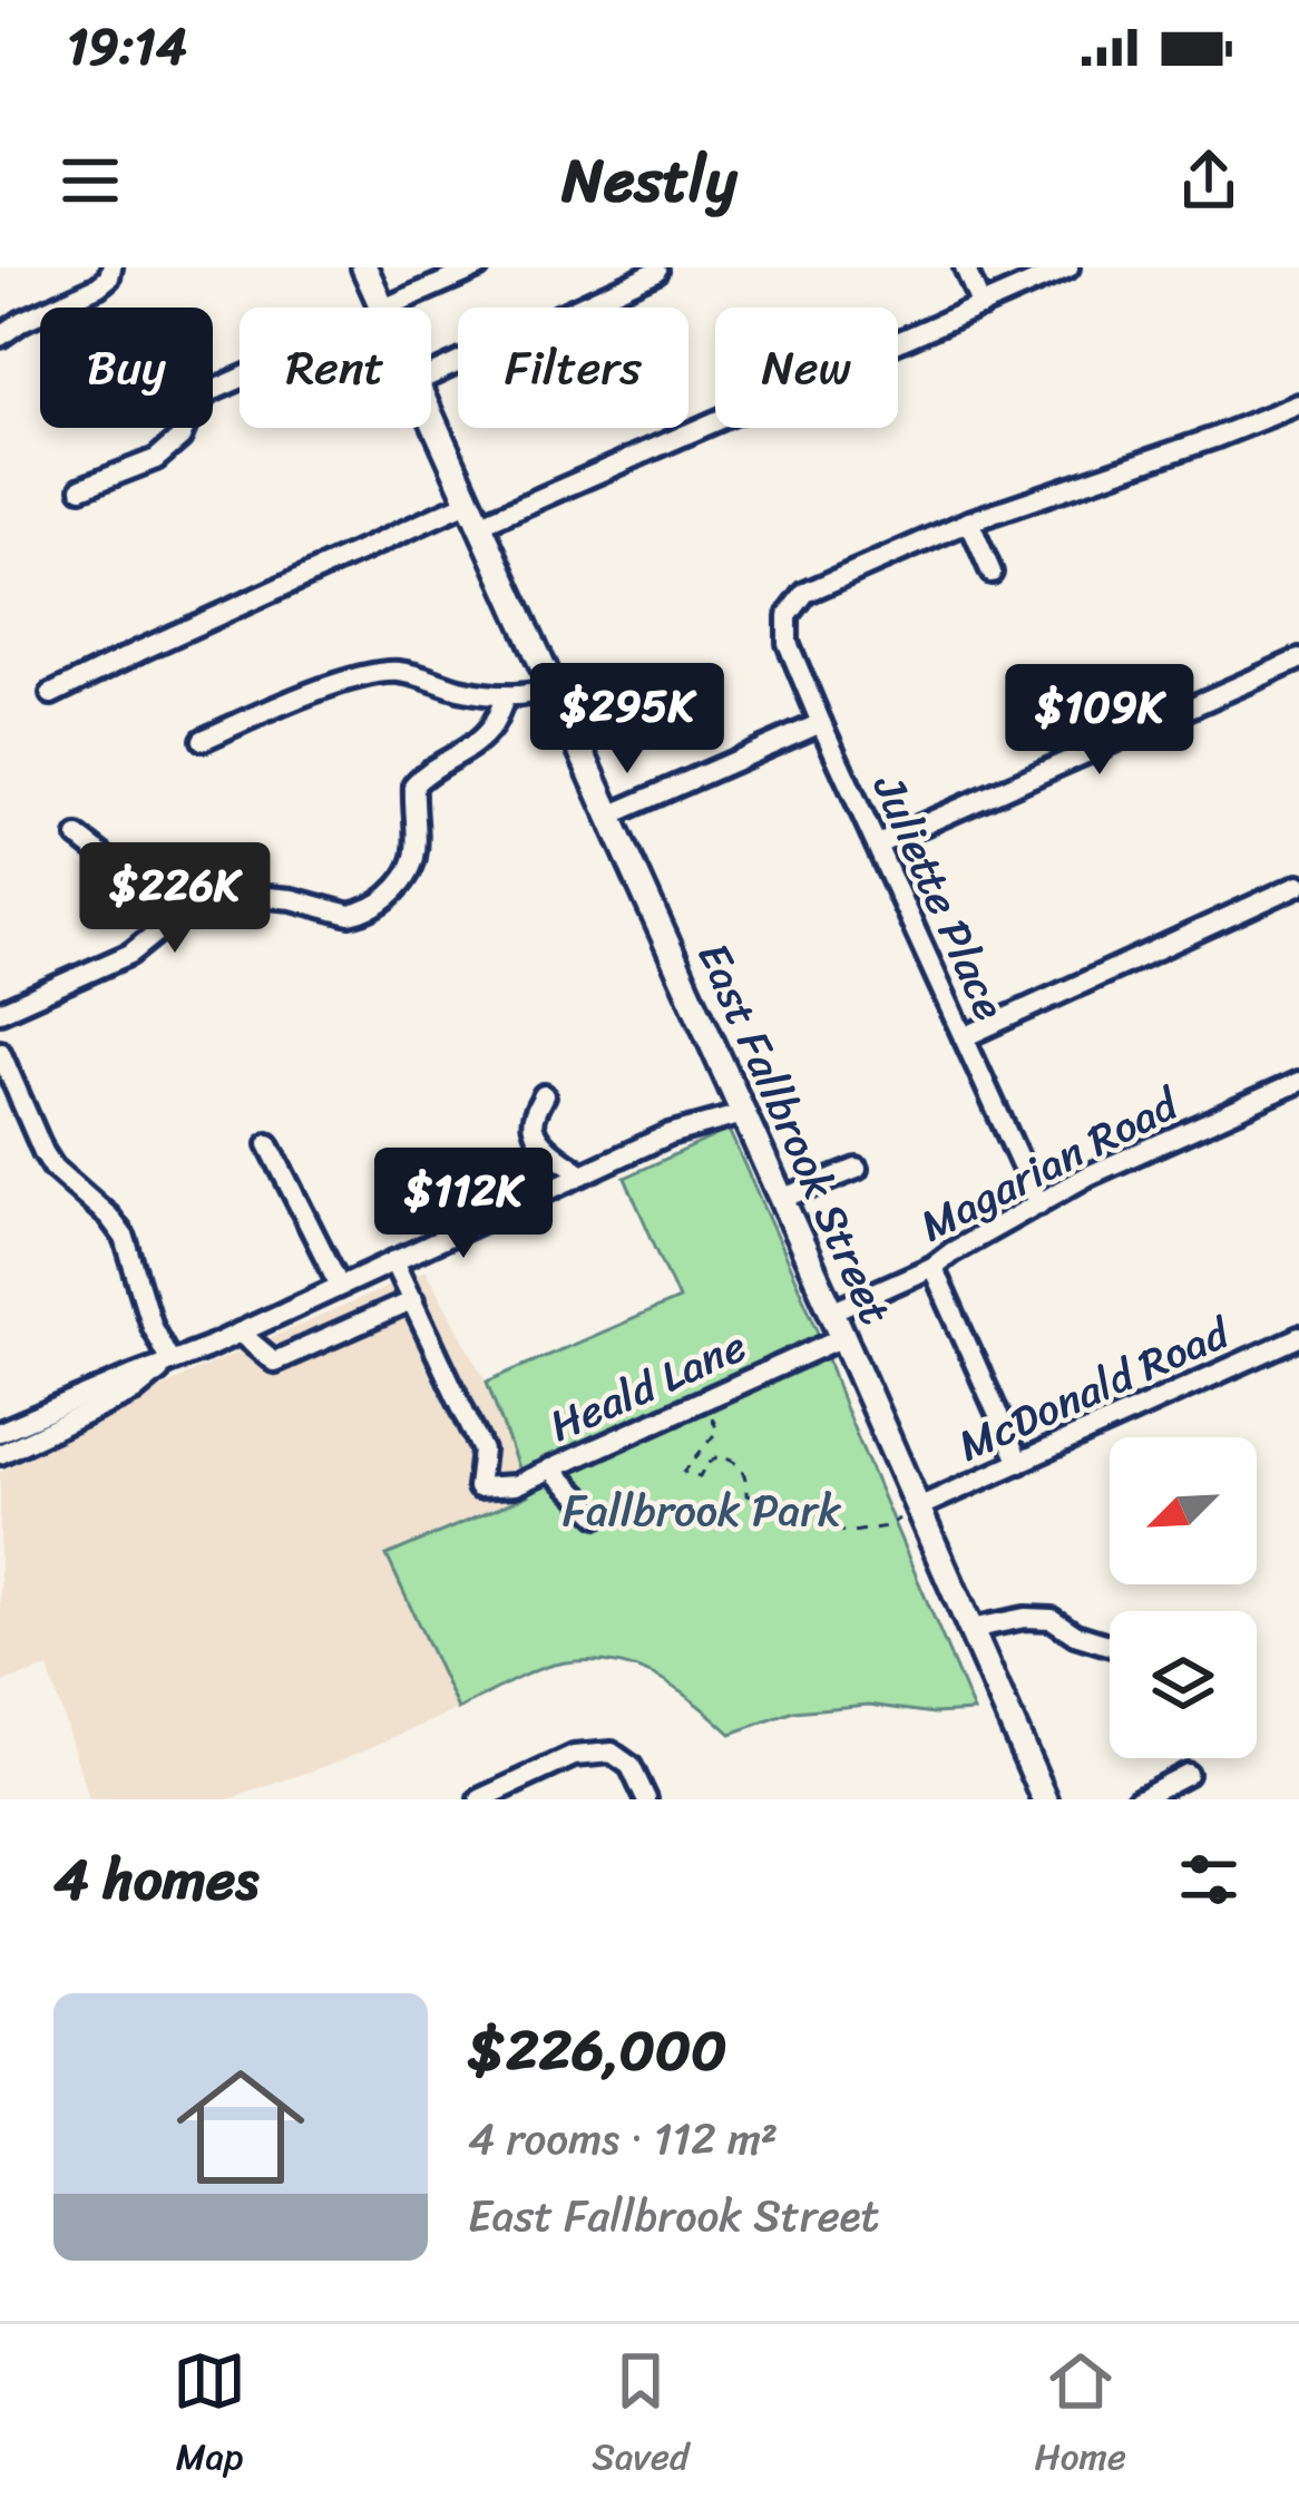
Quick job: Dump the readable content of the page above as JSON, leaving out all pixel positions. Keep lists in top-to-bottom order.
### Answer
{
  "streets": {
    "main road": ["East Fallbrook Street"],
    "street": [
      "Juliette Place",
      "Magarian Road",
      "Heald Lane",
      "McDonald Road"
    ]
  },
  "crossings": [
    ["Juliette Place", "Magarian Road"],
    ["East Fallbrook Street", "Magarian Road"],
    ["East Fallbrook Street", "Heald Lane"],
    ["East Fallbrook Street", "McDonald Road"]
  ],
  "parks": ["Fallbrook Park"],
  "north": "bottom left",
  "page": {
    "status": "19:14",
    "header": "Nestly",
    "chip": [
      "Buy",
      "Rent",
      "Filters",
      "New"
    ],
    "price": [
      "$295K",
      "$109K",
      "$226K",
      "$112K"
    ],
    "heading": "4 homes",
    "list": [
      {
        "name": "$226,000",
        "note": "4 rooms · 112 m² · East Fallbrook Street"
      }
    ],
    "tabs": ["Map", "Saved", "Home"]
  }
}
